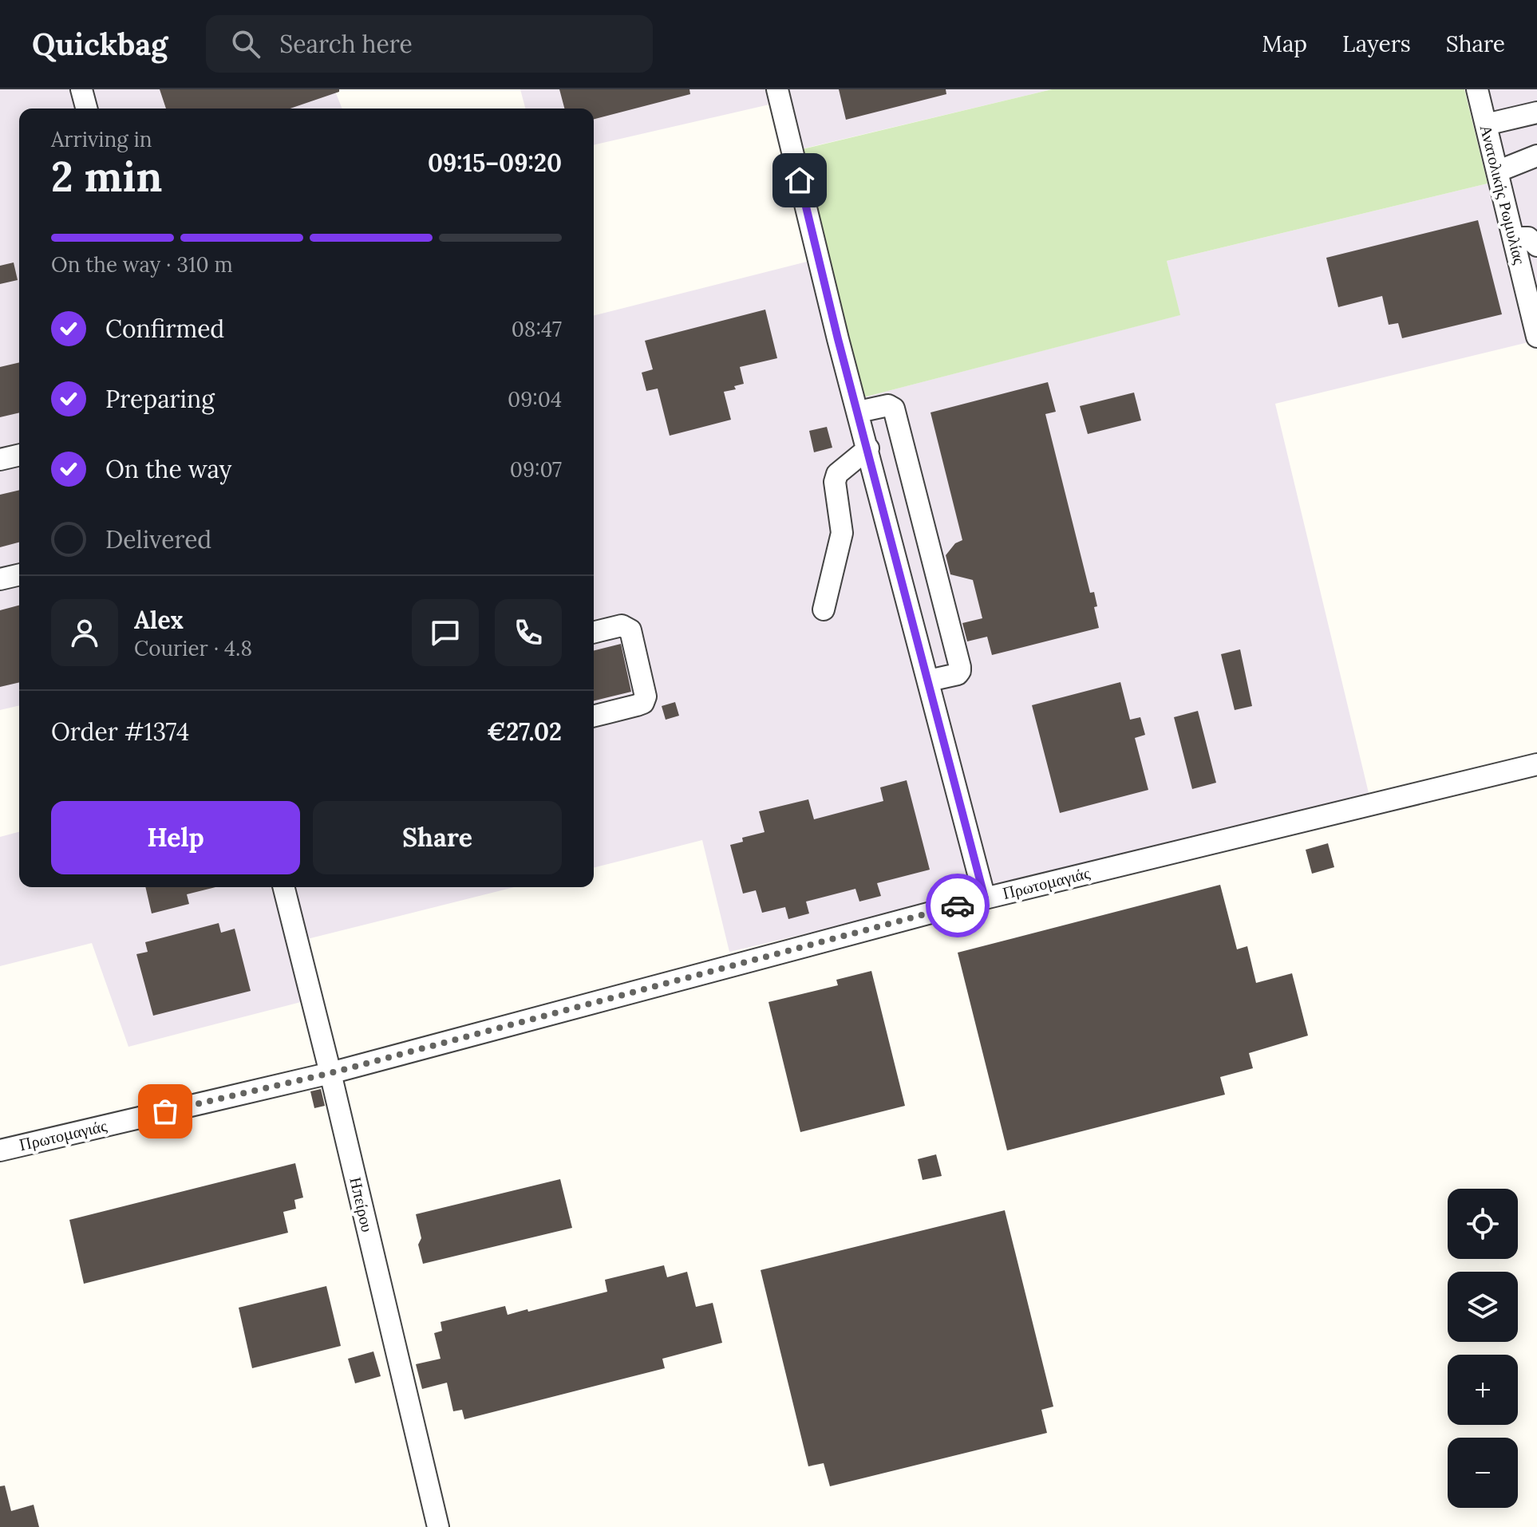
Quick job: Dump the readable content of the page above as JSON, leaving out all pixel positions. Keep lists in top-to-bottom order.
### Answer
{
  "streets": {
    "street": ["Ανατολικής Ρωμυλίας", "Πρωτομαγιάς", "Ηπείρου"]
  },
  "crossings": [
    ["Πρωτομαγιάς", "Ηπείρου"]
  ],
  "page": {
    "header": "Quickbag",
    "search": "Search here",
    "nav": ["Map", "Layers", "Share"],
    "heading": ["2 min", "Arriving in", "09:15–09:20"],
    "panel": [
      "Alex",
      "Courier · 4.8",
      "Order #1374",
      "€27.02"
    ],
    "bar": "On the way · 310 m",
    "list": [
      ["Confirmed", "08:47"],
      ["Preparing", "09:04"],
      ["On the way", "09:07"],
      "Delivered"
    ],
    "buttons": ["Help", "Share"],
    "map_buttons": ["+", "−"]
  }
}
